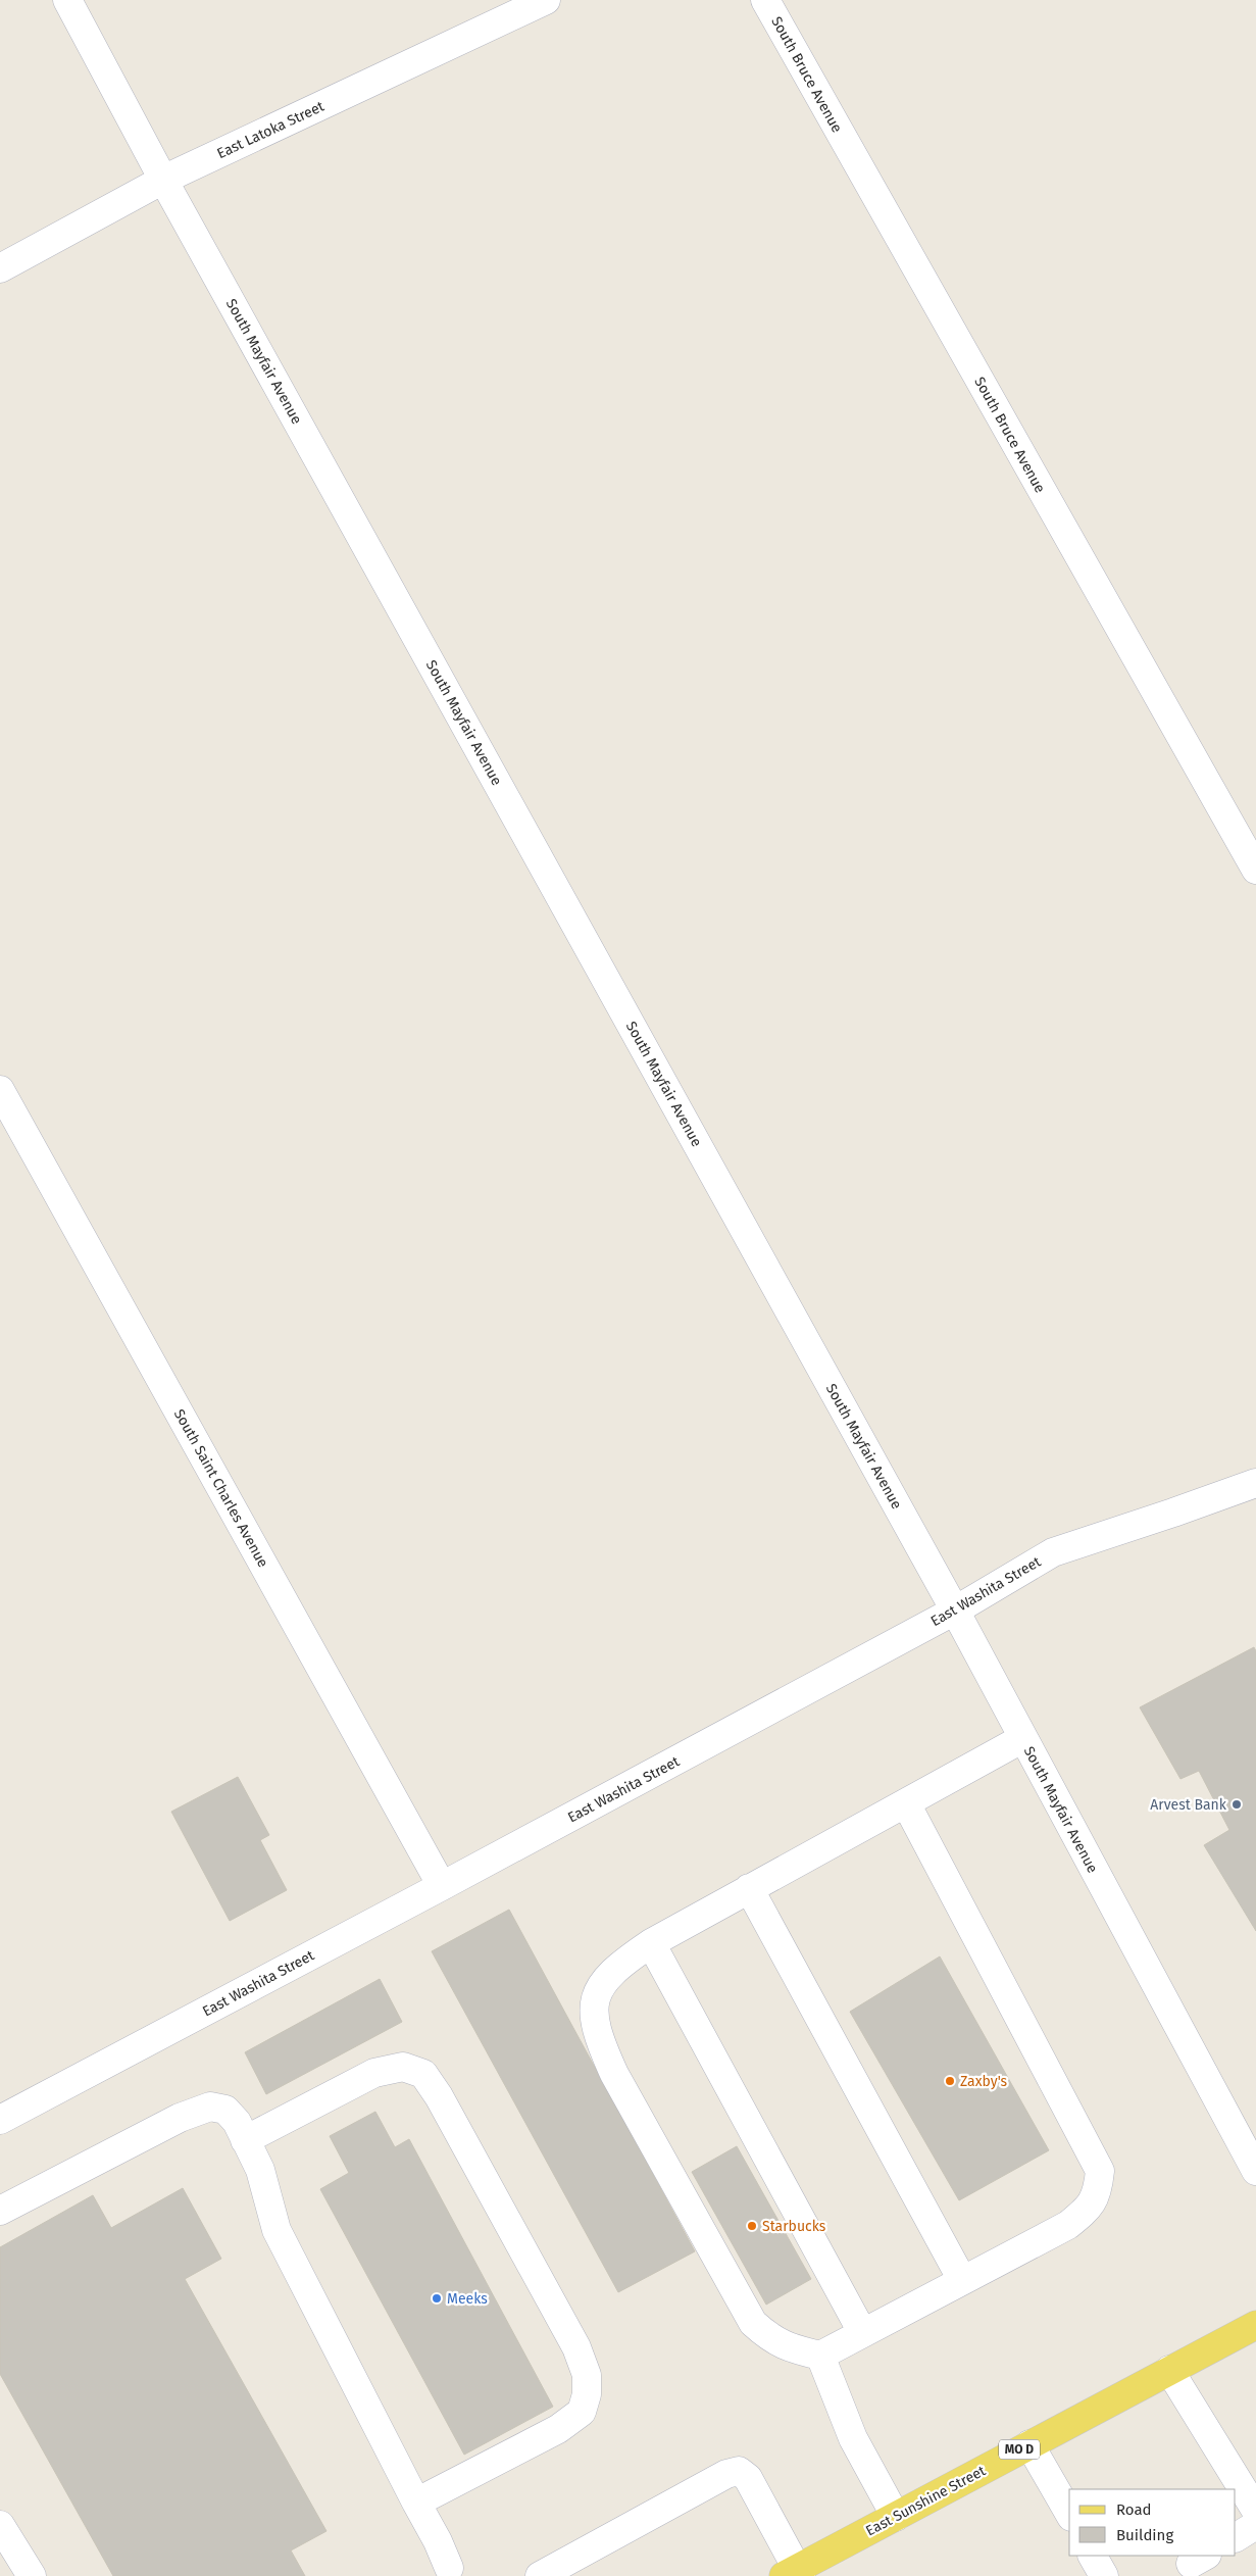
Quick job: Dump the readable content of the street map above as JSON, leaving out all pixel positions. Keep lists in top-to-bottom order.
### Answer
{
  "streets": {
    "main road": ["MO D", "East Sunshine Street"],
    "street": [
      "South Bruce Avenue",
      "East Latoka Street",
      "South Mayfair Avenue",
      "South Saint Charles Avenue",
      "East Washita Street"
    ]
  },
  "crossings": [
    ["East Latoka Street", "South Mayfair Avenue"],
    ["South Mayfair Avenue", "East Washita Street"],
    ["South Saint Charles Avenue", "East Washita Street"]
  ],
  "places": [
    "Arvest Bank",
    "Zaxby's",
    "Starbucks",
    "Meeks"
  ],
  "legend": ["Road", "Building"]
}
